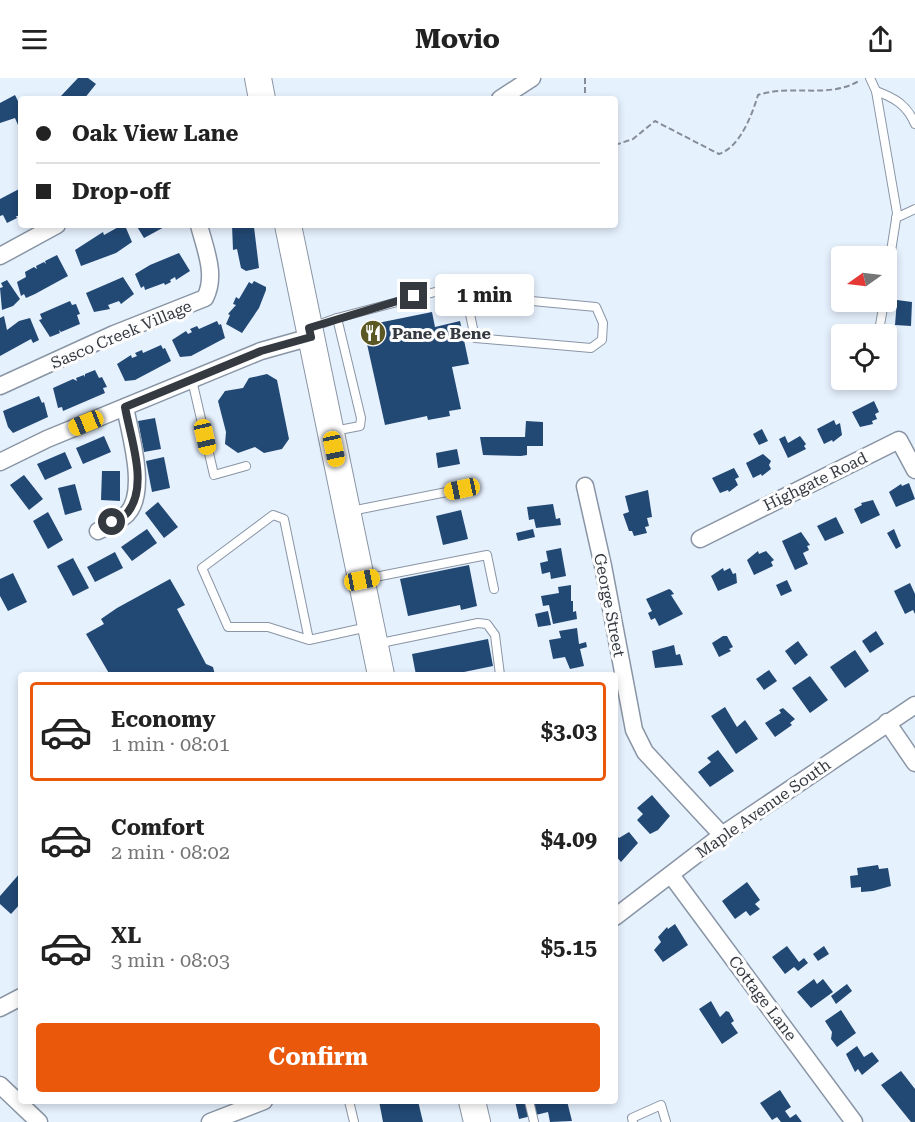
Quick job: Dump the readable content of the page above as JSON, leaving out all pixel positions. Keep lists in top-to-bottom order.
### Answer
{
  "streets": {
    "street": [
      "Sasco Creek Village",
      "Highgate Road",
      "George Street",
      "Maple Avenue South",
      "Cottage Lane"
    ]
  },
  "crossings": [
    ["George Street", "Maple Avenue South"],
    ["Maple Avenue South", "Cottage Lane"]
  ],
  "places": {
    "restaurant": ["Pane e Bene"]
  },
  "north": "left",
  "page": {
    "header": "Movio",
    "banner": ["Oak View Lane", "Drop-off"],
    "bubble": "1 min",
    "list": [
      {
        "name": "Economy",
        "note": "1 min · 08:01",
        "value": "$3.03"
      },
      {
        "name": "Comfort",
        "note": "2 min · 08:02",
        "value": "$4.09"
      },
      {
        "name": "XL",
        "note": "3 min · 08:03",
        "value": "$5.15"
      }
    ],
    "buttons": "Confirm"
  }
}
